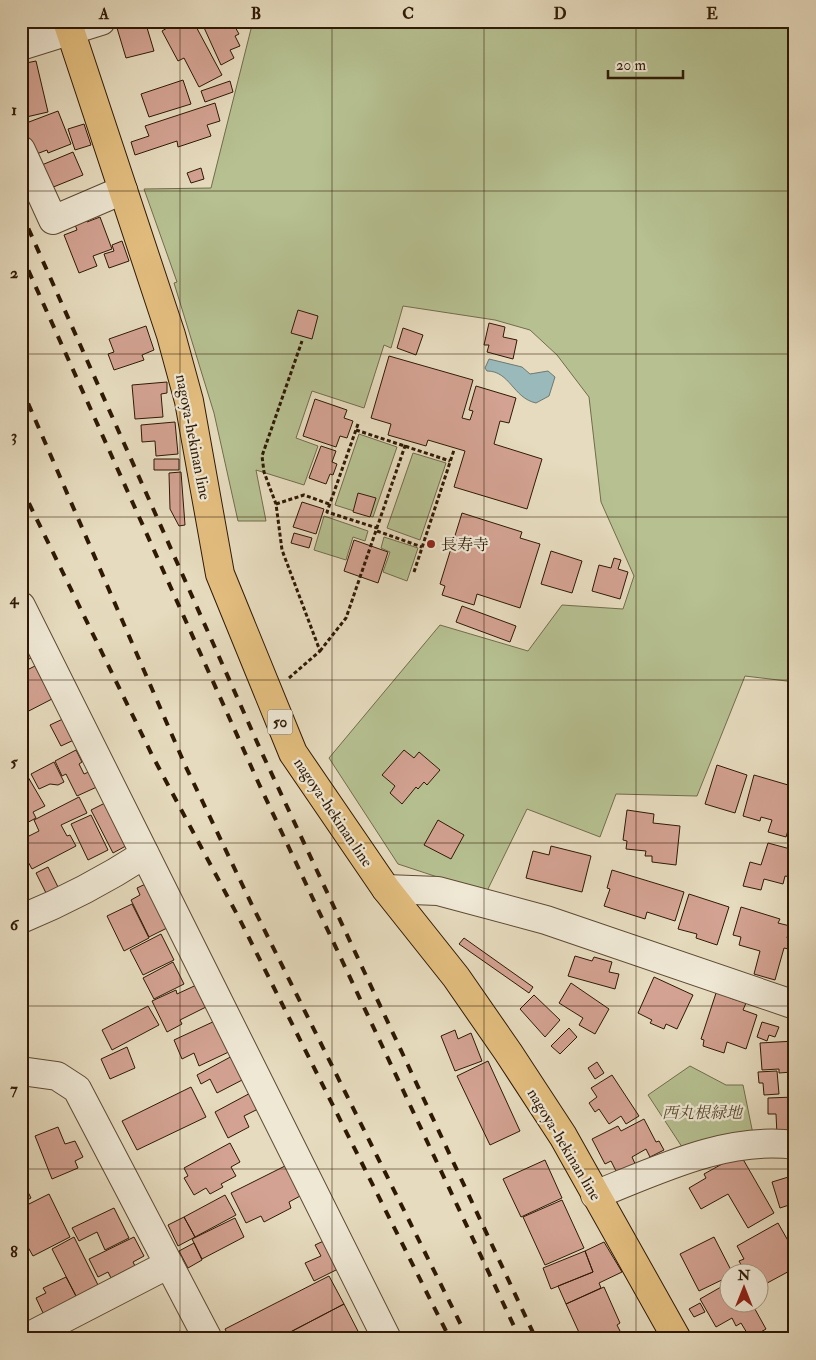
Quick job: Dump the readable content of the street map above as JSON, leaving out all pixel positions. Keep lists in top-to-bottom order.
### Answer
{
  "streets": {
    "main road": ["nagoya-hekinan line", "50"]
  },
  "parks": ["西丸根緑地"],
  "places": ["長寿寺"],
  "scale_bar": "20 m",
  "north": "top",
  "grid": {
    "columns": [
      "A",
      "B",
      "C",
      "D",
      "E"
    ],
    "rows": [
      "1",
      "2",
      "3",
      "4",
      "5",
      "6",
      "7",
      "8"
    ]
  }
}
